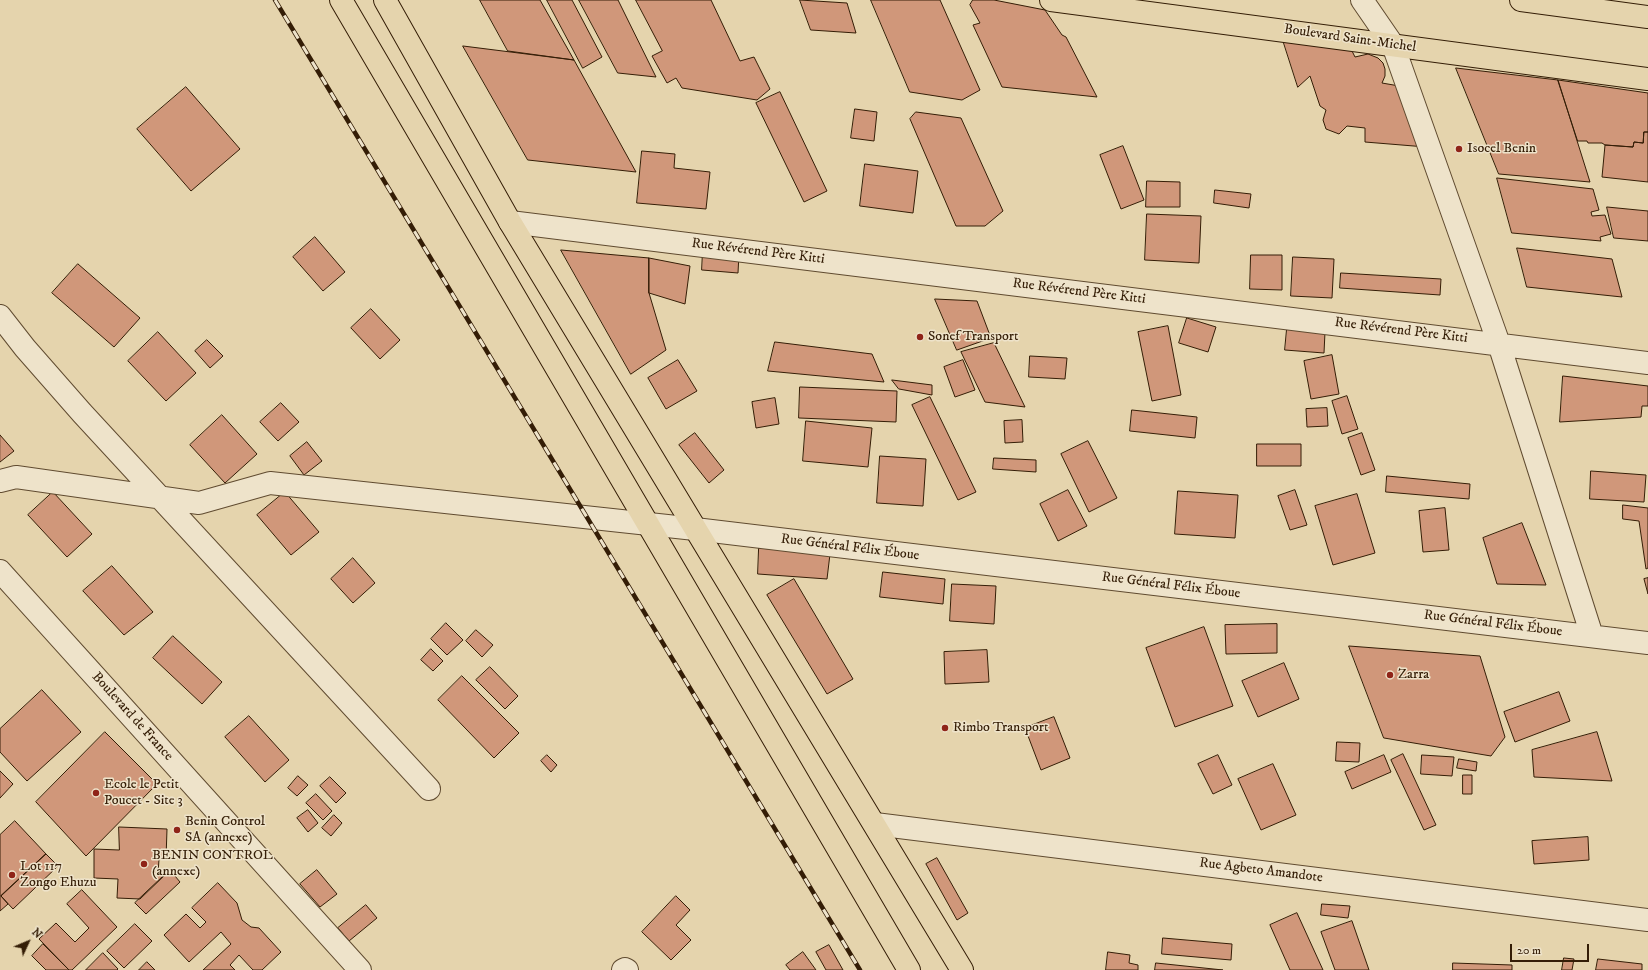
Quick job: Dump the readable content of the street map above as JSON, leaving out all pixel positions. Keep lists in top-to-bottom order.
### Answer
{
  "streets": {
    "main road": ["Boulevard Saint-Michel"],
    "street": [
      "Rue Révérend Père Kitti",
      "Rue Général Félix Éboue",
      "Boulevard de France",
      "Rue Agbeto Amandote"
    ]
  },
  "places": [
    "Isocel Benin",
    "Sonef Transport",
    "Zarra",
    "Rimbo Transport",
    "Ecole le Petit Poucet - Site 3",
    "Benin Control SA (annexe)",
    "BENIN CONTROL (annexe)",
    "Lot 117 Zongo Ehuzu"
  ],
  "scale_bar": "20 m",
  "north": "top right"
}
